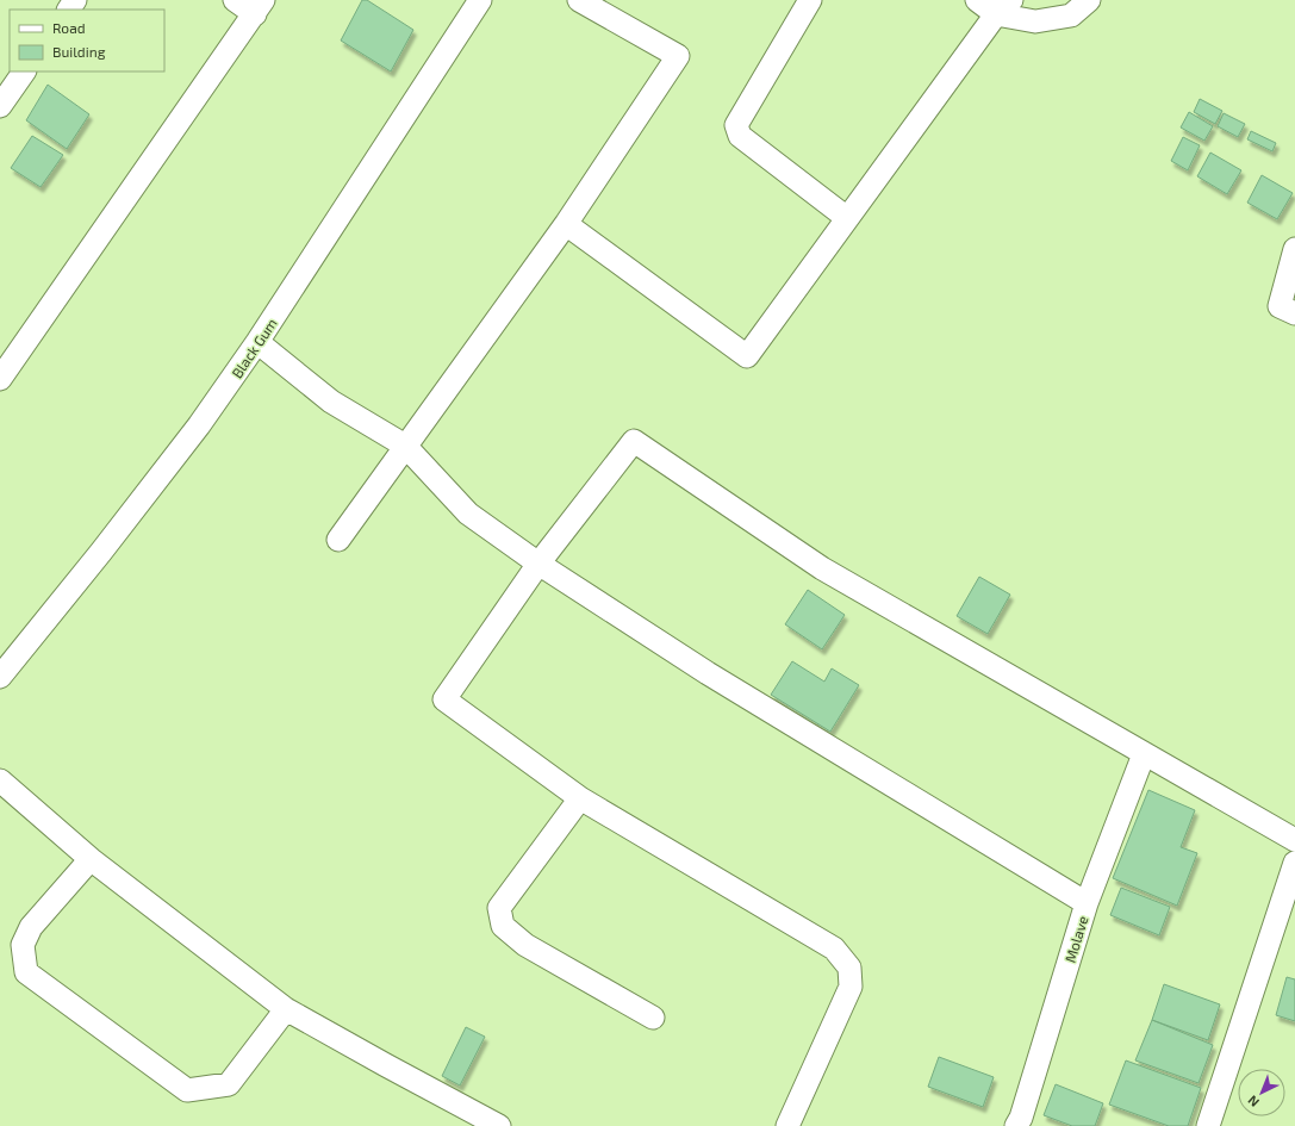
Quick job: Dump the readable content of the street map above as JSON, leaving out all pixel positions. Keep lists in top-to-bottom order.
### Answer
{
  "streets": {
    "street": ["Black Gum", "Molave"]
  },
  "legend": ["Road", "Building"],
  "north": "bottom left"
}
